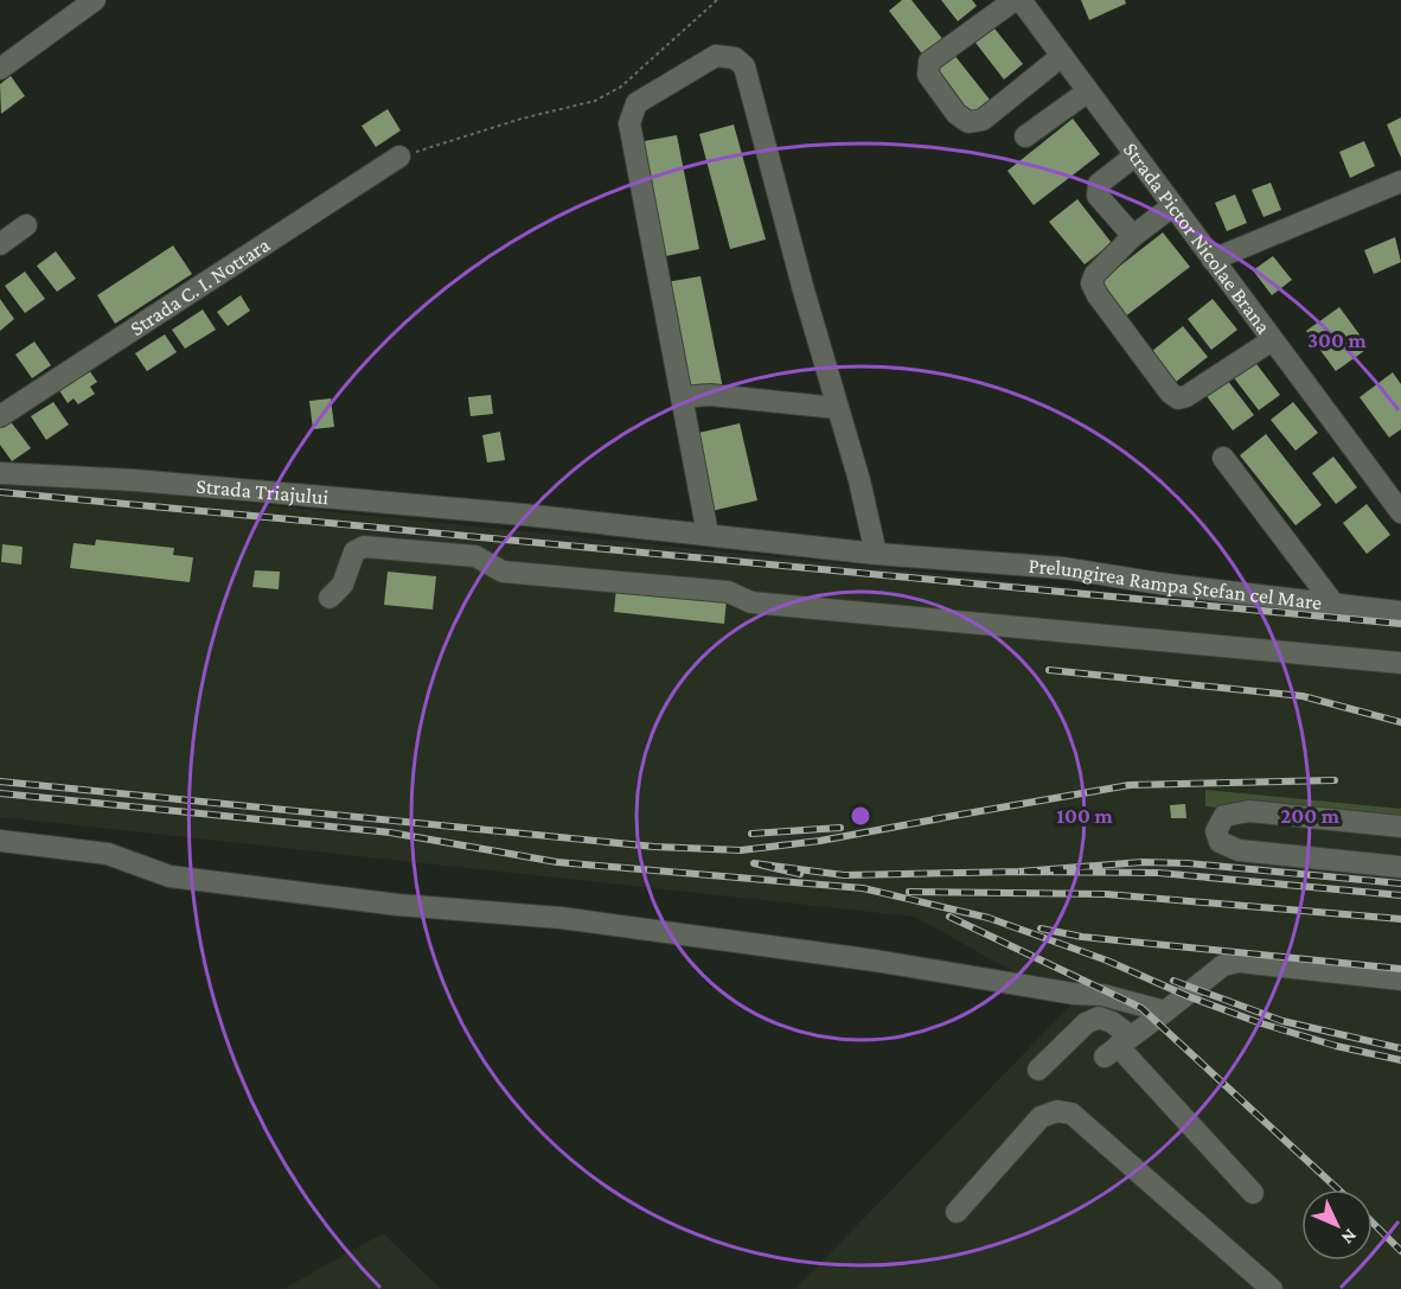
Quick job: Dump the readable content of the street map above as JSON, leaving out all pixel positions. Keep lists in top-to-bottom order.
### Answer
{
  "streets": {
    "street": [
      "Strada Pictor Nicolae Brana",
      "Strada C. I. Nottara",
      "Strada Triajului",
      "Prelungirea Rampa Ștefan cel Mare"
    ]
  },
  "crossings": [
    ["Strada Triajului", "Prelungirea Rampa Ștefan cel Mare"]
  ],
  "north": "bottom right",
  "rings": ["300 m", "100 m", "200 m"]
}
